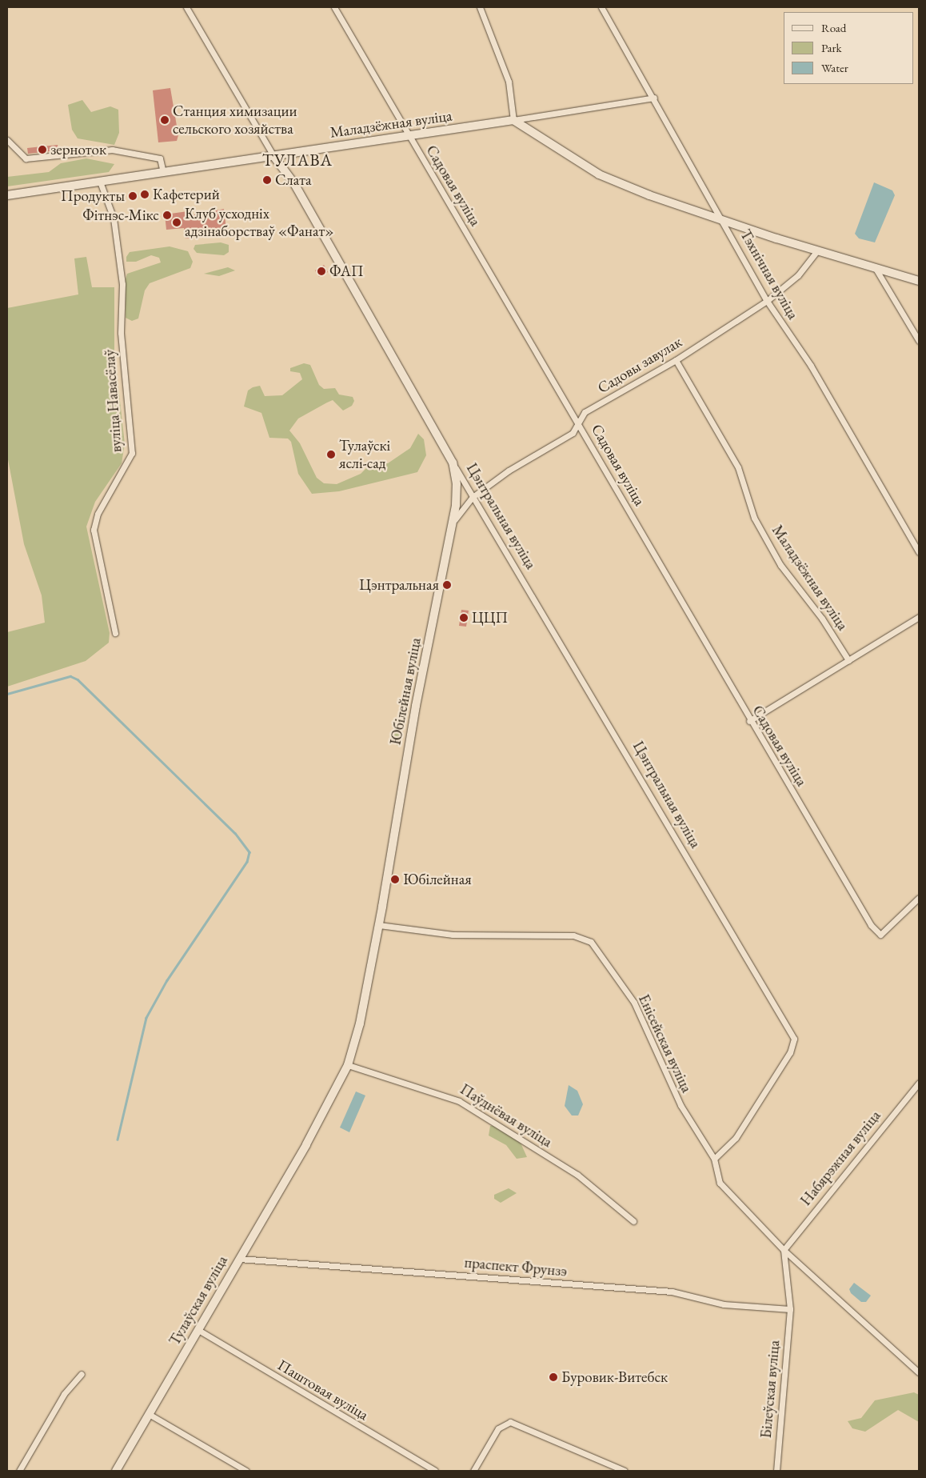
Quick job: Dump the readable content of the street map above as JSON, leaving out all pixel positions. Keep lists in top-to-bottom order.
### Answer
{
  "streets": {
    "main road": [
      "Маладзёжная вуліца",
      "Цэнтральная вуліца",
      "Юбілейная вуліца",
      "Тулаўская вуліца"
    ],
    "street": [
      "Садовая вуліца",
      "Тэхнічная вуліца",
      "Садовы завулак",
      "вуліца Навасёлаў",
      "Енісейская вуліца",
      "Паўднёвая вуліца",
      "Набярэжная вуліца",
      "праспект Фрунзэ",
      "Білеўская вуліца",
      "Паштовая вуліца"
    ]
  },
  "crossings": [
    ["Маладзёжная вуліца", "Садовая вуліца"],
    ["Маладзёжная вуліца", "Тэхнічная вуліца"],
    ["Маладзёжная вуліца", "Садовы завулак"],
    ["Маладзёжная вуліца", "вуліца Навасёлаў"],
    ["Маладзёжная вуліца", "Цэнтральная вуліца"],
    ["Садовая вуліца", "Садовы завулак"],
    ["Тэхнічная вуліца", "Садовы завулак"],
    ["Садовы завулак", "Цэнтральная вуліца"],
    ["Садовы завулак", "Юбілейная вуліца"],
    ["Цэнтральная вуліца", "Юбілейная вуліца"],
    ["Цэнтральная вуліца", "Енісейская вуліца"],
    ["Юбілейная вуліца", "Енісейская вуліца"],
    ["Юбілейная вуліца", "Паўднёвая вуліца"],
    ["Юбілейная вуліца", "Тулаўская вуліца"],
    ["Енісейская вуліца", "Набярэжная вуліца"],
    ["Енісейская вуліца", "Білеўская вуліца"],
    ["Паўднёвая вуліца", "Тулаўская вуліца"],
    ["Набярэжная вуліца", "Білеўская вуліца"],
    ["праспект Фрунзэ", "Тулаўская вуліца"],
    ["праспект Фрунзэ", "Білеўская вуліца"],
    ["Тулаўская вуліца", "Паштовая вуліца"]
  ],
  "districts": ["ТУЛАВА"],
  "places": [
    "Станция химизации сельского хозяйства",
    "зерноток",
    "Слата",
    "Кафетерий",
    "Продукты",
    "Фітнэс-Мікс",
    "Клуб усходніх адзінаборстваў «Фанат»",
    "ФАП",
    "Тулаўскі яслі-сад",
    "Цэнтральная",
    "ЦЦП",
    "Юбілейная",
    "Буровик-Витебск"
  ],
  "legend": ["Road", "Park", "Water"]
}
